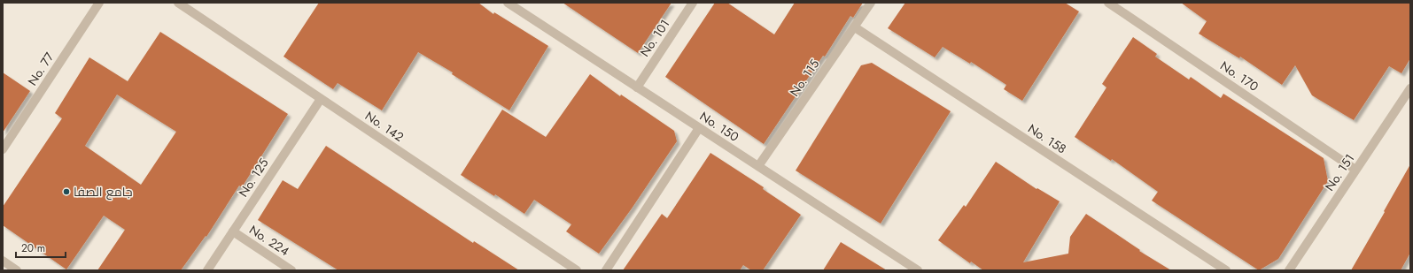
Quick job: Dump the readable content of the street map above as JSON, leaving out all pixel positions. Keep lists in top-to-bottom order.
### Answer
{
  "streets": {
    "street": [
      "No. 101",
      "No. 77",
      "No. 170",
      "No. 115",
      "No. 142",
      "No. 150",
      "No. 158",
      "No. 151",
      "No. 125",
      "No. 224"
    ]
  },
  "crossings": [
    ["No. 101", "No. 150"],
    ["No. 170", "No. 151"],
    ["No. 115", "No. 150"],
    ["No. 115", "No. 158"],
    ["No. 142", "No. 125"],
    ["No. 125", "No. 224"]
  ],
  "places": ["جامع الصفا"],
  "scale_bar": "20 m"
}
